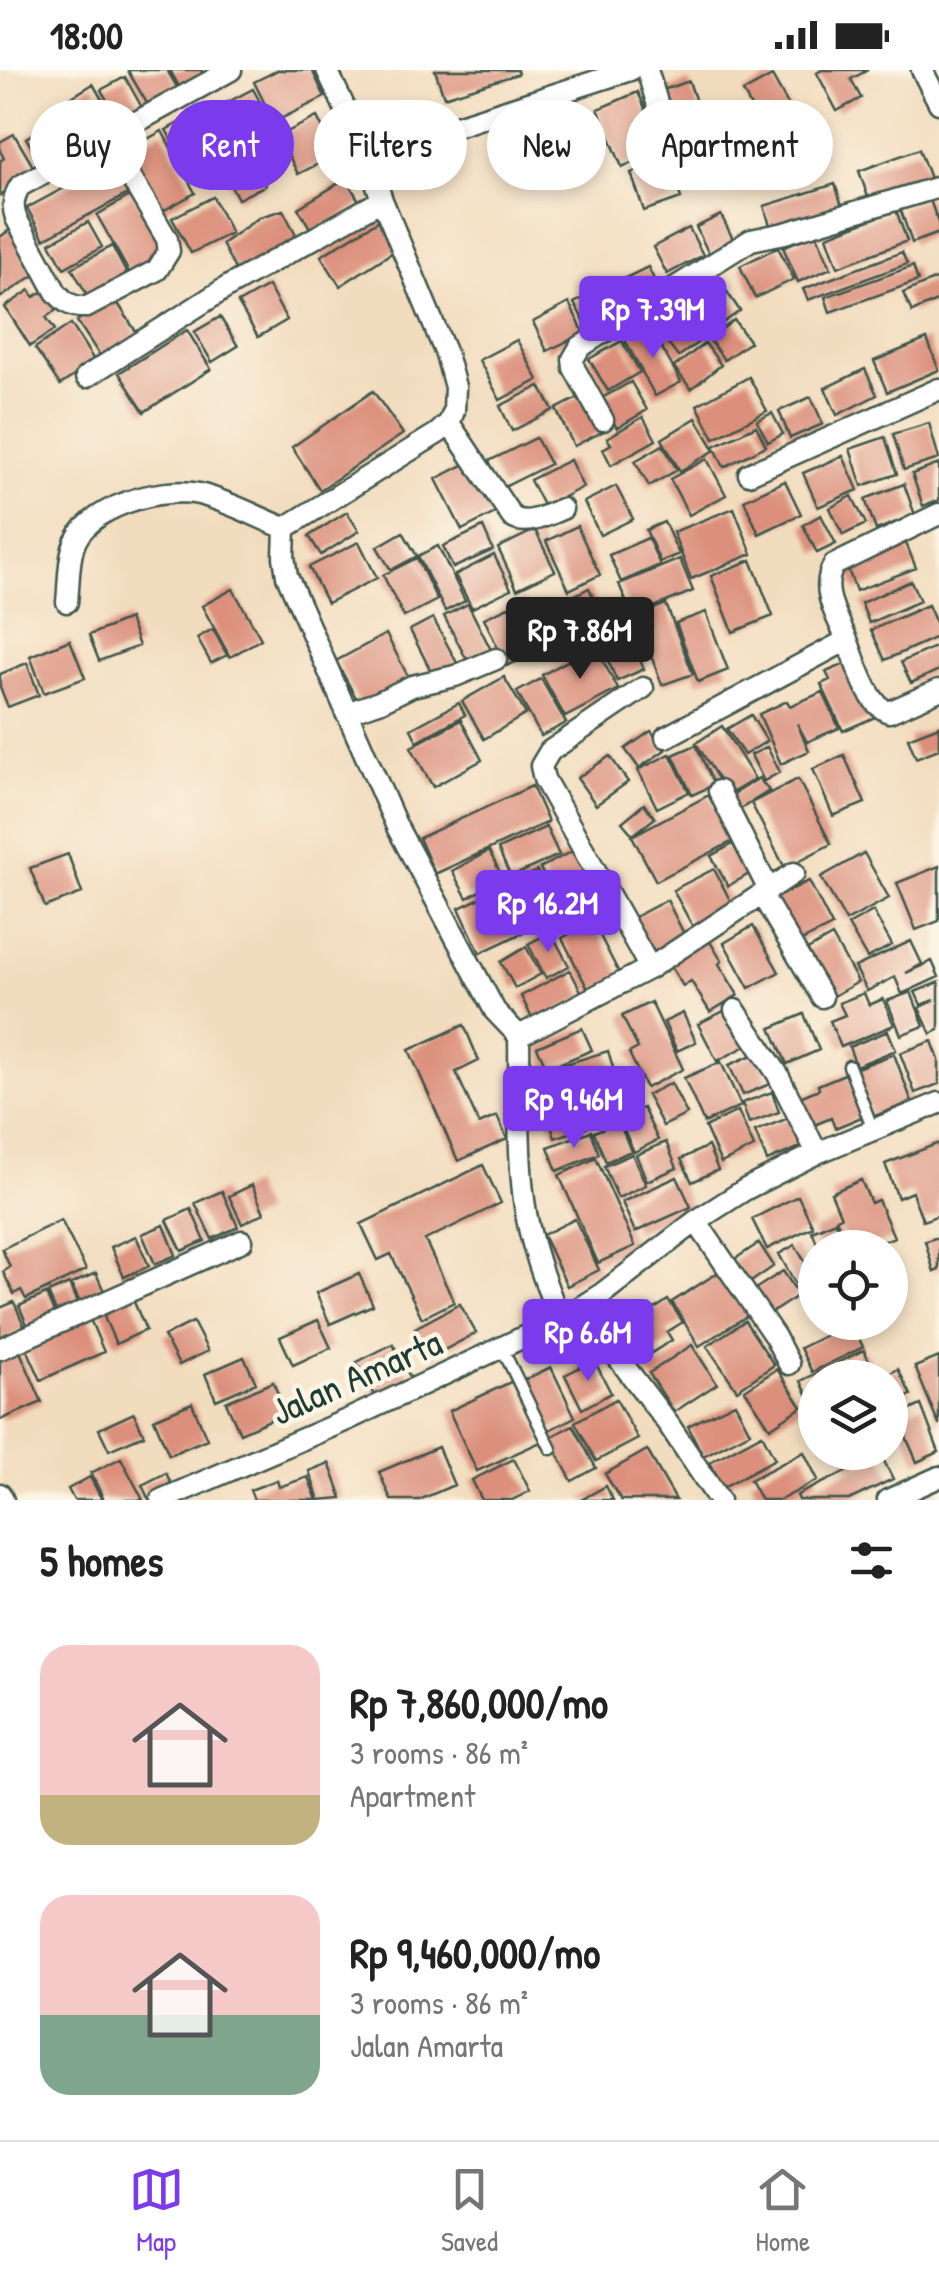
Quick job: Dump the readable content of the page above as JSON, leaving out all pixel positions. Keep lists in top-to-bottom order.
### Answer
{
  "streets": {
    "street": ["Jalan Amarta"]
  },
  "page": {
    "status": "18:00",
    "chip": [
      "Buy",
      "Rent",
      "Filters",
      "New",
      "Apartment"
    ],
    "price": [
      "Rp 7.39M",
      "Rp 7.86M",
      "Rp 16.2M",
      "Rp 9.46M",
      "Rp 6.6M"
    ],
    "heading": "5 homes",
    "list": [
      {
        "name": "Rp 7,860,000/mo",
        "note": "3 rooms · 86 m² · Apartment"
      },
      {
        "name": "Rp 9,460,000/mo",
        "note": "3 rooms · 86 m² · Jalan Amarta"
      }
    ],
    "tabs": ["Map", "Saved", "Home"]
  }
}
